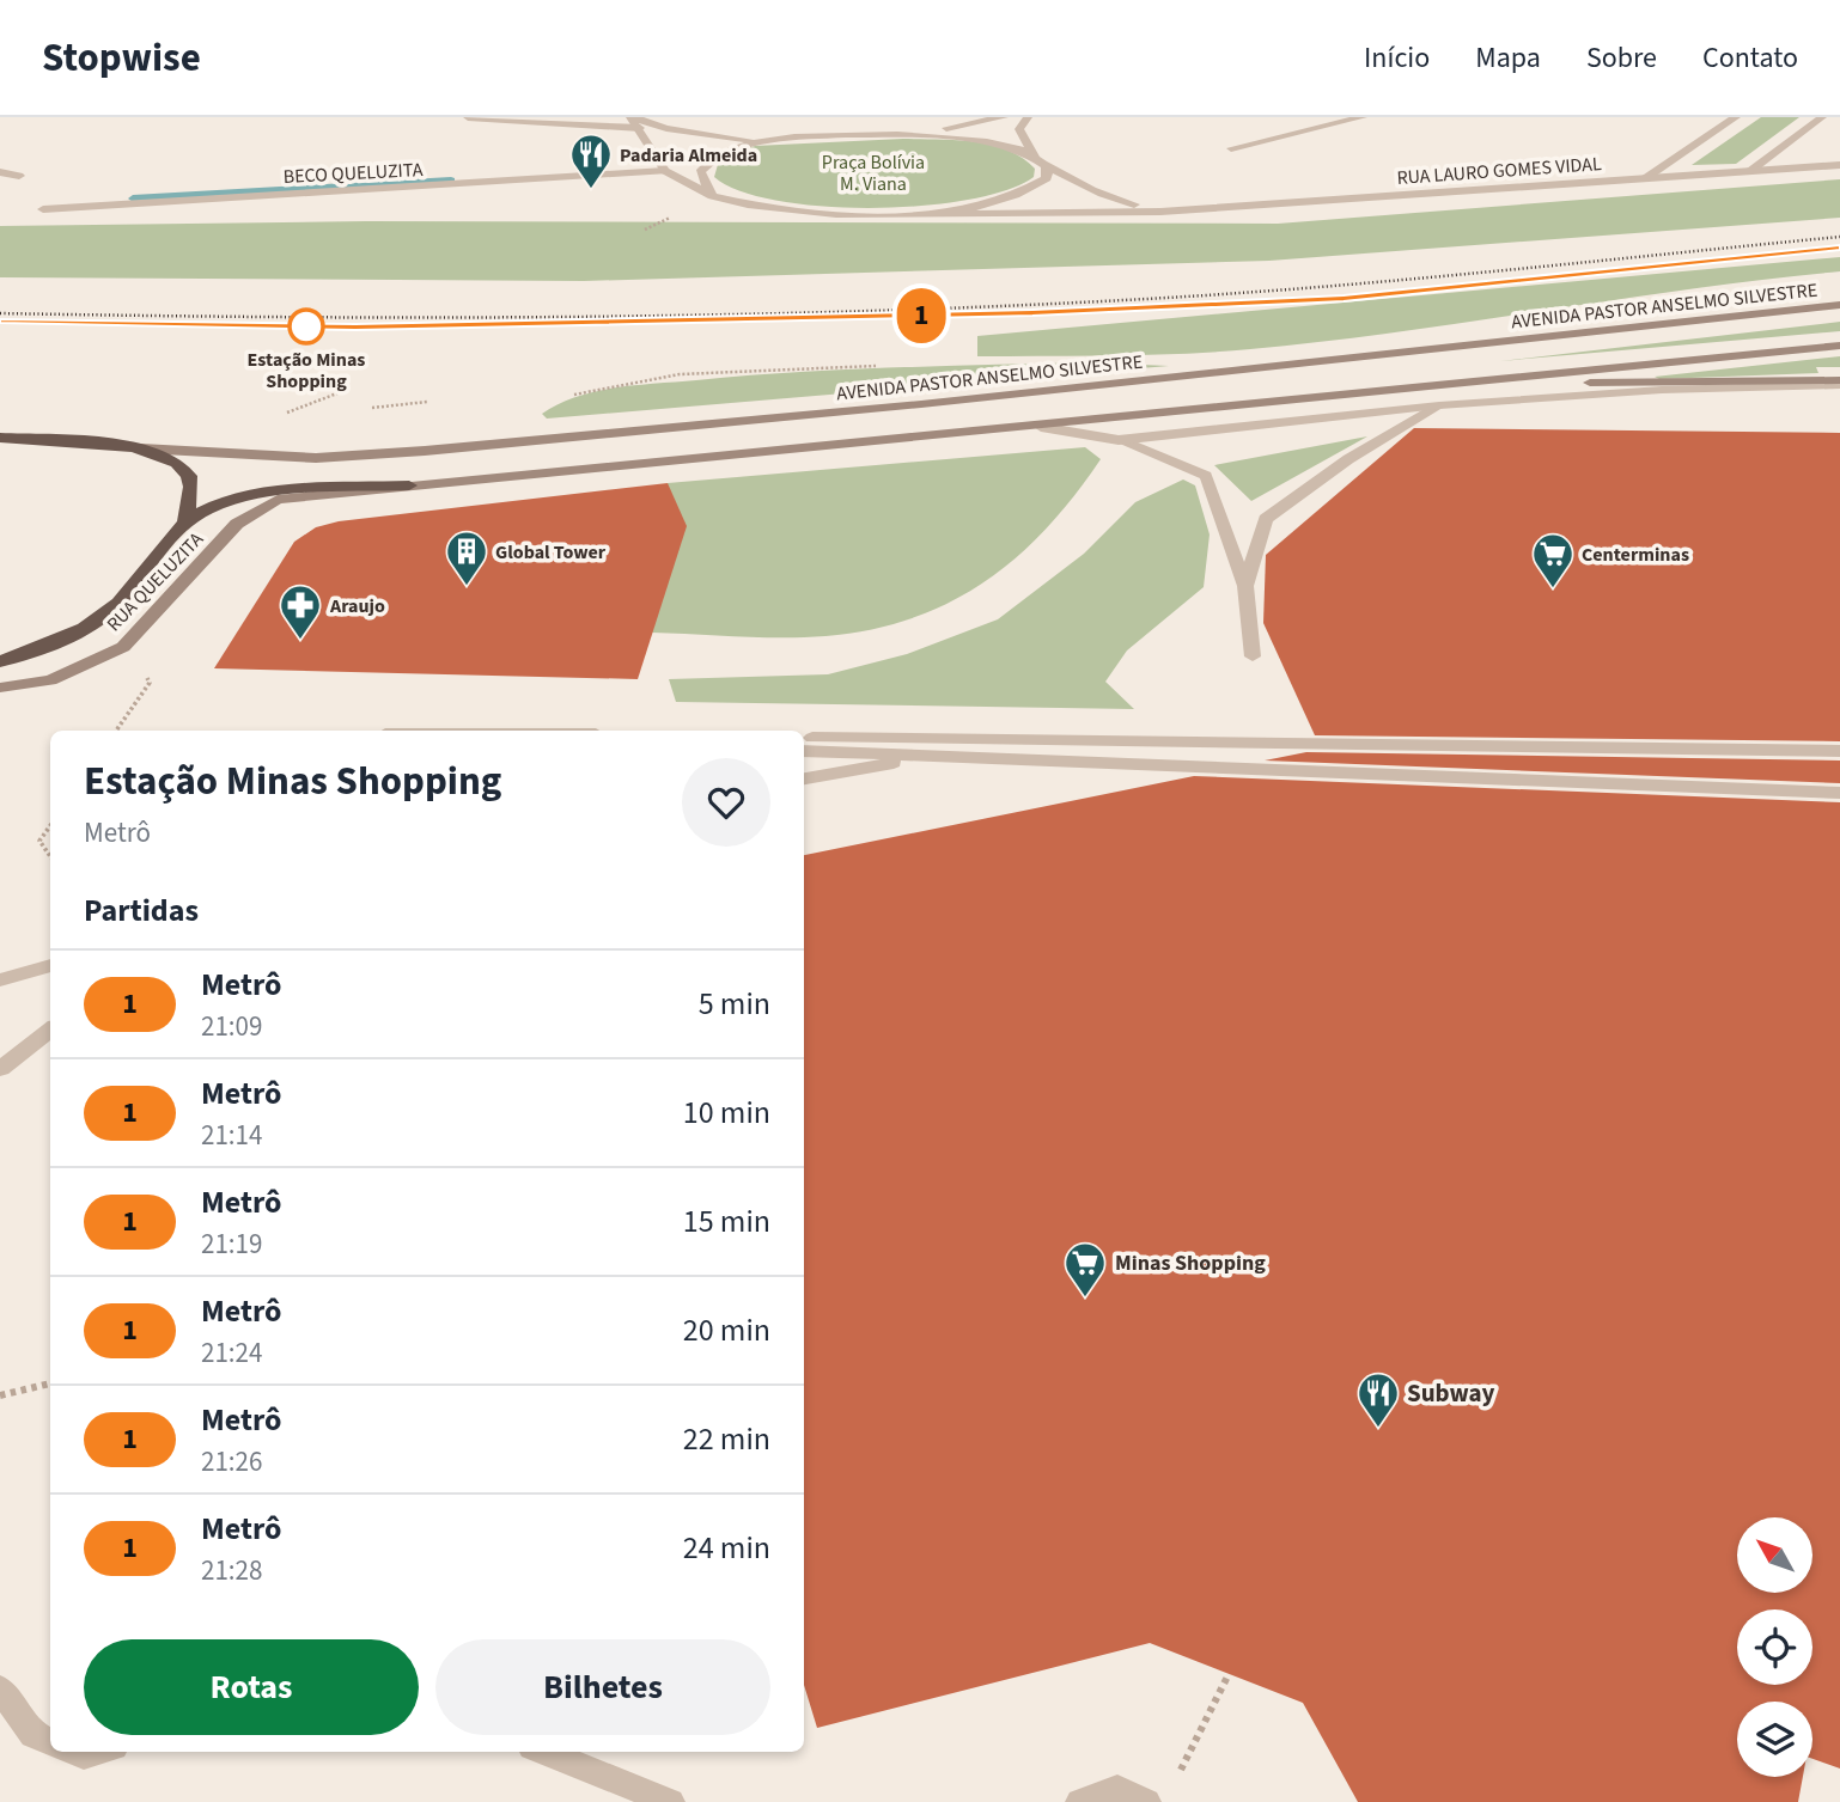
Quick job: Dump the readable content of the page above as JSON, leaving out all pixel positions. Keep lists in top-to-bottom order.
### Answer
{
  "streets": {
    "main road": ["AVENIDA PASTOR ANSELMO SILVESTRE", "RUA QUELUZITA"],
    "street": ["RUA LAURO GOMES VIDAL", "BECO QUELUZITA"]
  },
  "parks": ["Praça Bolívia M. Viana"],
  "places": {
    "restaurant": ["Padaria Almeida", "Subway"],
    "other": ["Estação Minas Shopping"],
    "building": ["Global Tower"],
    "supermarket": ["Centerminas", "Minas Shopping"],
    "pharmacy": ["Araujo"]
  },
  "lines": ["metro line 1"],
  "north": "top left",
  "page": {
    "header": "Stopwise",
    "nav": [
      "Início",
      "Mapa",
      "Sobre",
      "Contato"
    ],
    "on_map": "1",
    "heading": [
      ["Estação Minas Shopping", "Metrô"],
      "Partidas"
    ],
    "list": [
      {
        "mark": "1",
        "name": "Metrô",
        "note": "21:09",
        "value": "5 min"
      },
      {
        "mark": "1",
        "name": "Metrô",
        "note": "21:14",
        "value": "10 min"
      },
      {
        "mark": "1",
        "name": "Metrô",
        "note": "21:19",
        "value": "15 min"
      },
      {
        "mark": "1",
        "name": "Metrô",
        "note": "21:24",
        "value": "20 min"
      },
      {
        "mark": "1",
        "name": "Metrô",
        "note": "21:26",
        "value": "22 min"
      },
      {
        "mark": "1",
        "name": "Metrô",
        "note": "21:28",
        "value": "24 min"
      }
    ],
    "buttons": ["Rotas", "Bilhetes"]
  }
}
